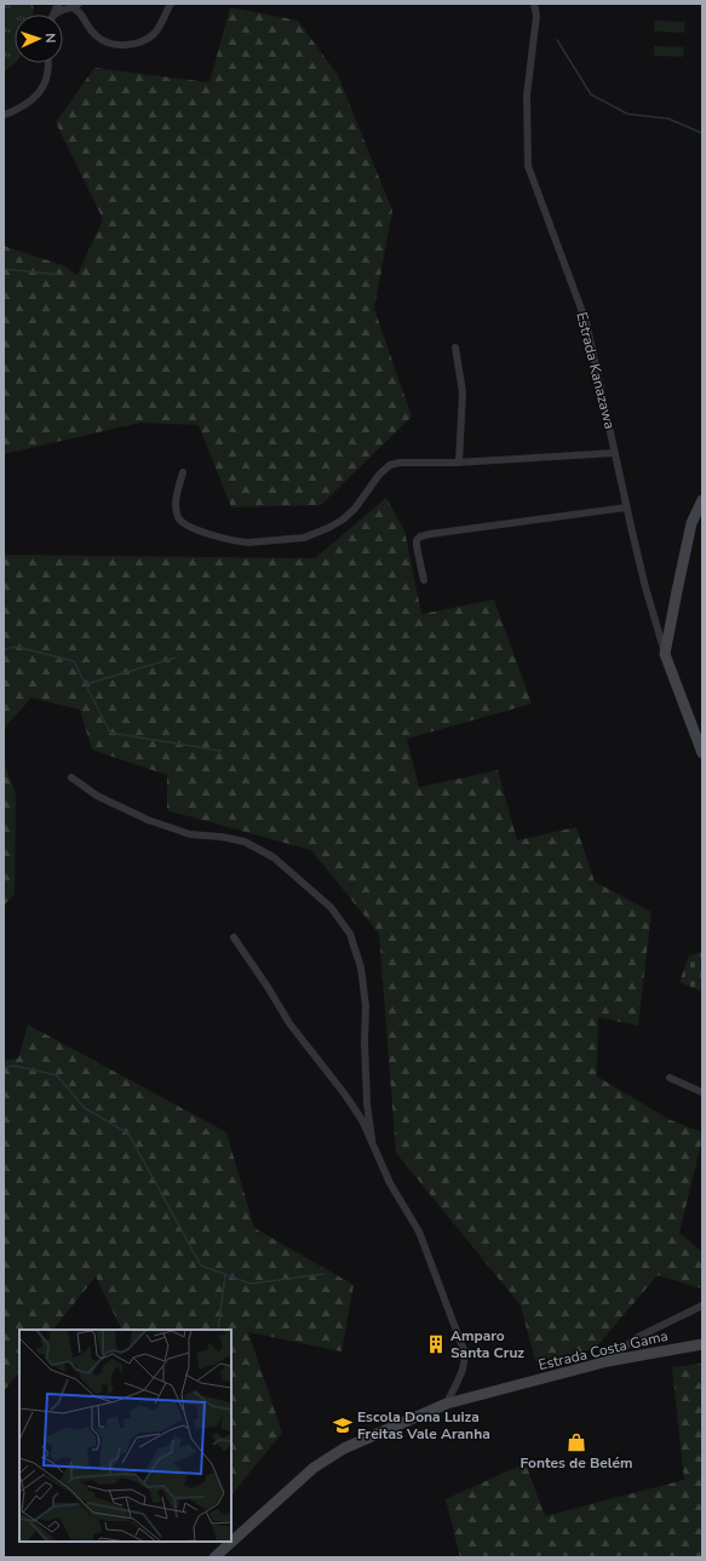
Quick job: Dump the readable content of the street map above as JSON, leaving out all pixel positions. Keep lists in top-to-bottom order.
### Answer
{
  "streets": {
    "main road": ["Estrada Costa Gama"],
    "street": ["Estrada Kanazawa"]
  },
  "places": {
    "building": ["Amparo Santa Cruz"],
    "school or university": ["Escola Dona Luiza Freitas Vale Aranha"],
    "shop": ["Fontes de Belém"]
  },
  "north": "right"
}
